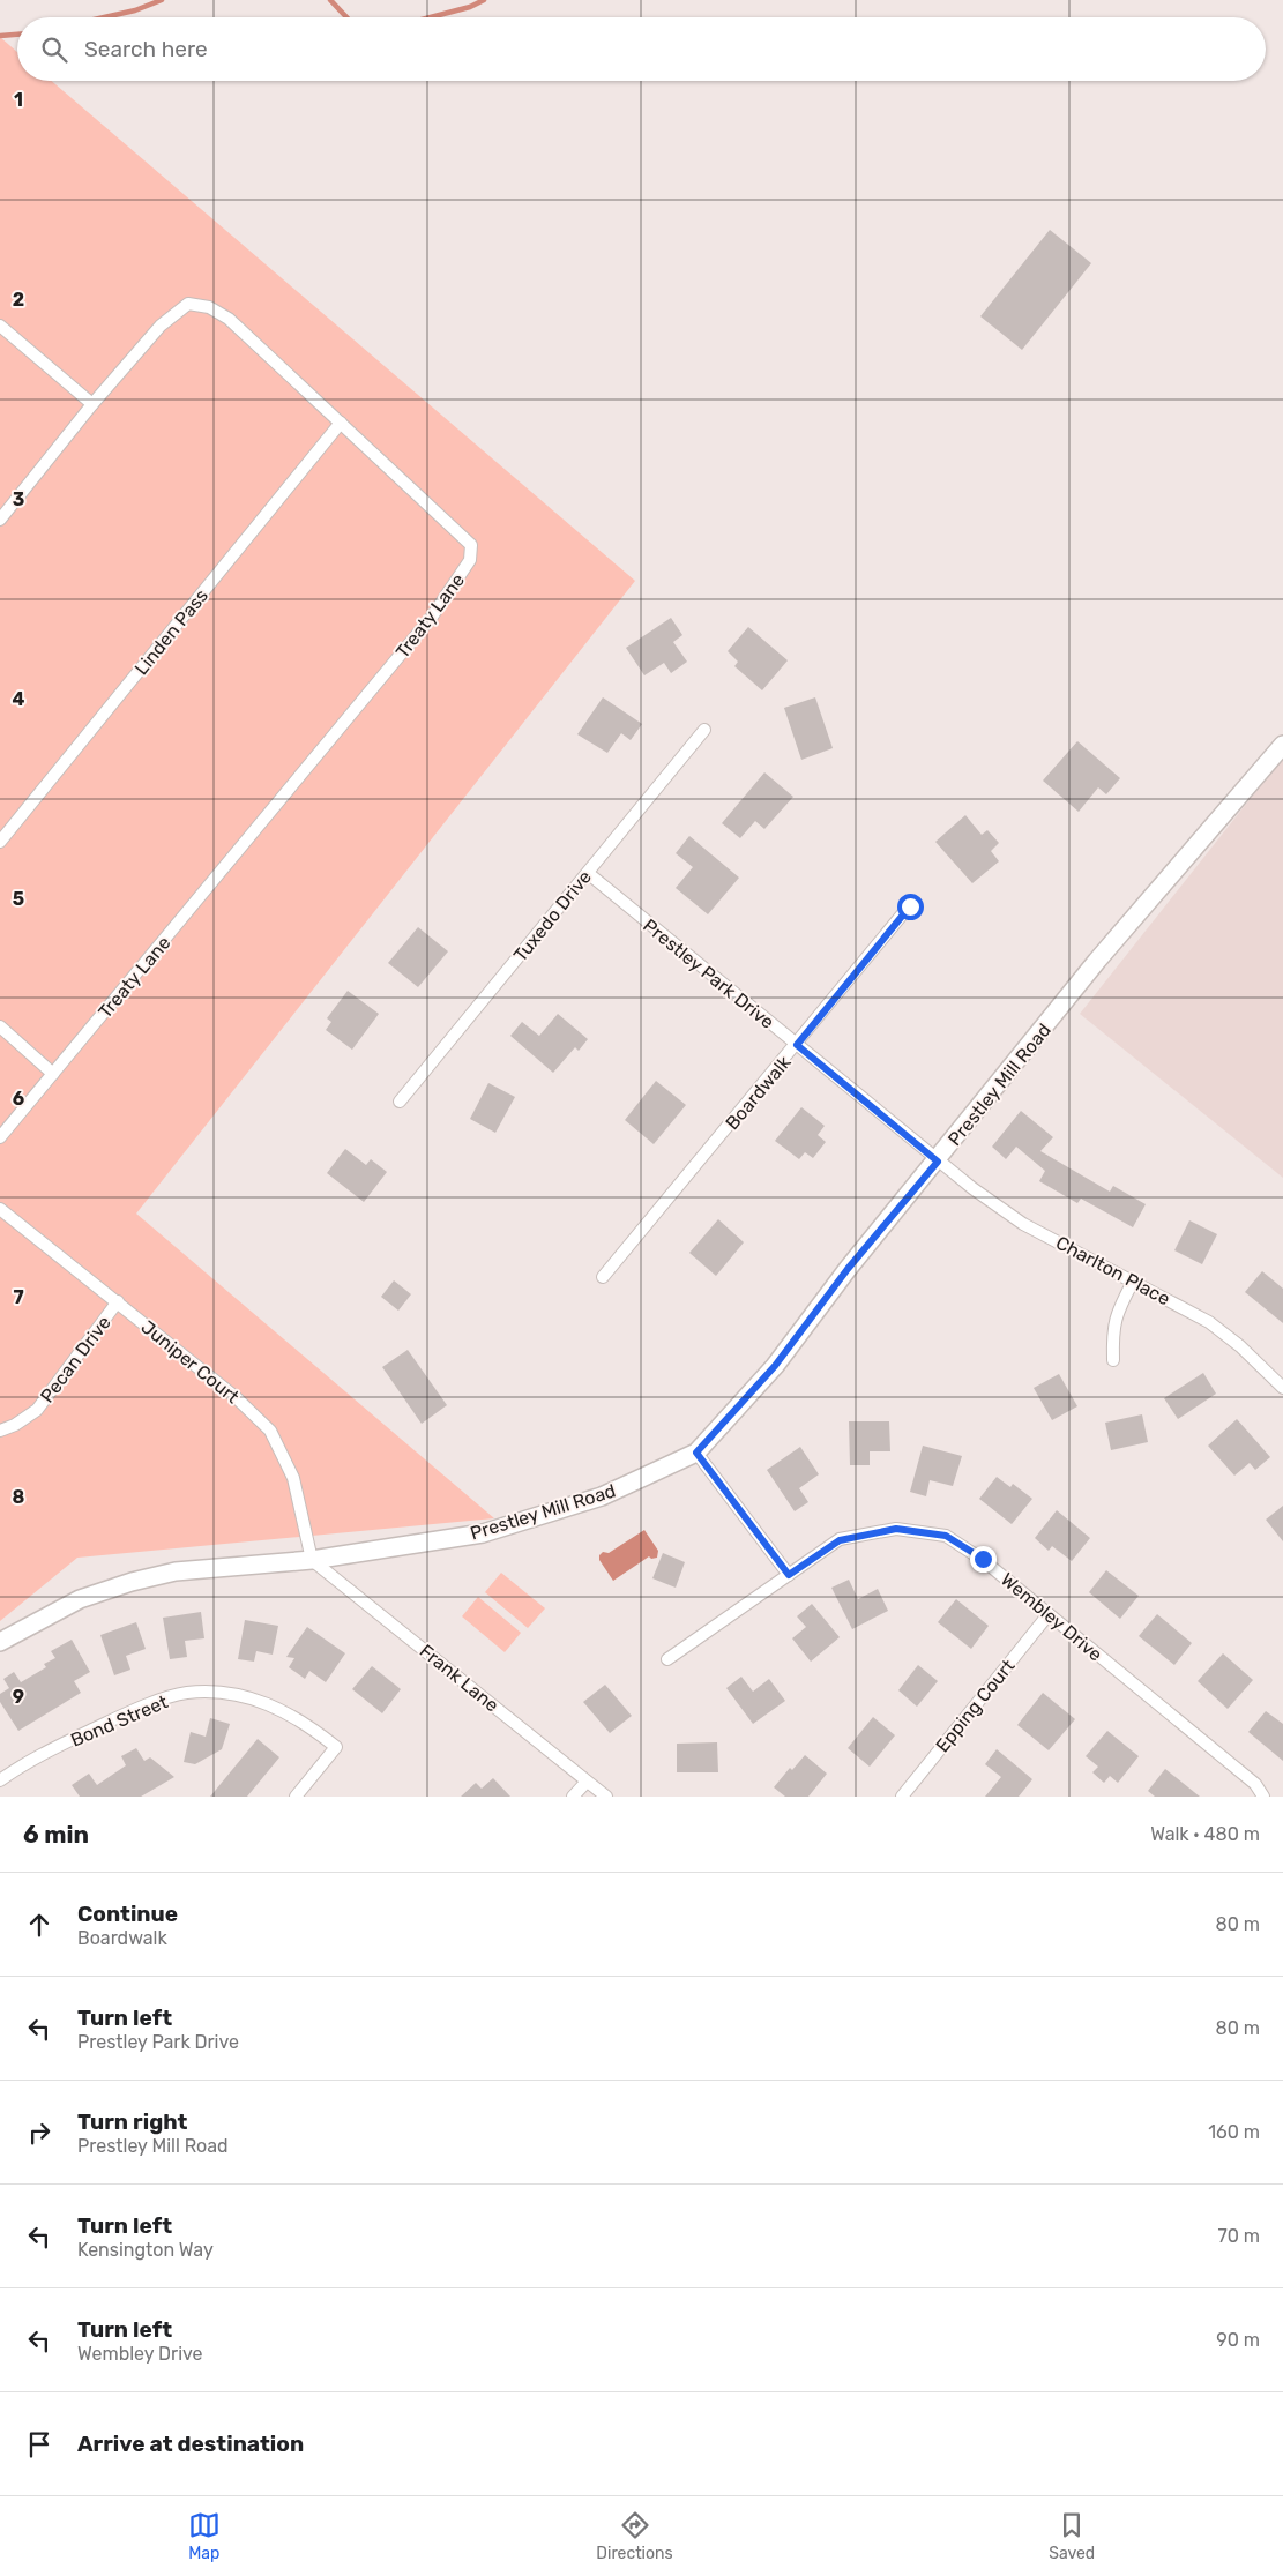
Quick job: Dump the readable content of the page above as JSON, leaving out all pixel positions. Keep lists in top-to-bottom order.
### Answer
{
  "streets": {
    "street": [
      "Treaty Lane",
      "Linden Pass",
      "Tuxedo Drive",
      "Prestley Park Drive",
      "Prestley Mill Road",
      "Boardwalk",
      "Charlton Place",
      "Pecan Drive",
      "Juniper Court",
      "Wembley Drive",
      "Frank Lane",
      "Epping Court",
      "Bond Street"
    ]
  },
  "crossings": [
    ["Treaty Lane", "Linden Pass"],
    ["Tuxedo Drive", "Prestley Park Drive"],
    ["Prestley Park Drive", "Prestley Mill Road"],
    ["Prestley Park Drive", "Boardwalk"],
    ["Prestley Park Drive", "Charlton Place"],
    ["Prestley Mill Road", "Charlton Place"],
    ["Prestley Mill Road", "Juniper Court"],
    ["Prestley Mill Road", "Frank Lane"],
    ["Pecan Drive", "Juniper Court"],
    ["Juniper Court", "Frank Lane"],
    ["Wembley Drive", "Epping Court"]
  ],
  "page": {
    "search": "Search here",
    "heading": ["6 min", "Walk · 480 m"],
    "list": [
      ["Continue", "Boardwalk", "80 m"],
      ["Turn left", "Prestley Park Drive", "80 m"],
      ["Turn right", "Prestley Mill Road", "160 m"],
      ["Turn left", "Kensington Way", "70 m"],
      ["Turn left", "Wembley Drive", "90 m"],
      "Arrive at destination"
    ],
    "nav": ["Map", "Directions", "Saved"]
  },
  "grid": {
    "rows": [
      "1",
      "2",
      "3",
      "4",
      "5",
      "6",
      "7",
      "8",
      "9"
    ]
  }
}
